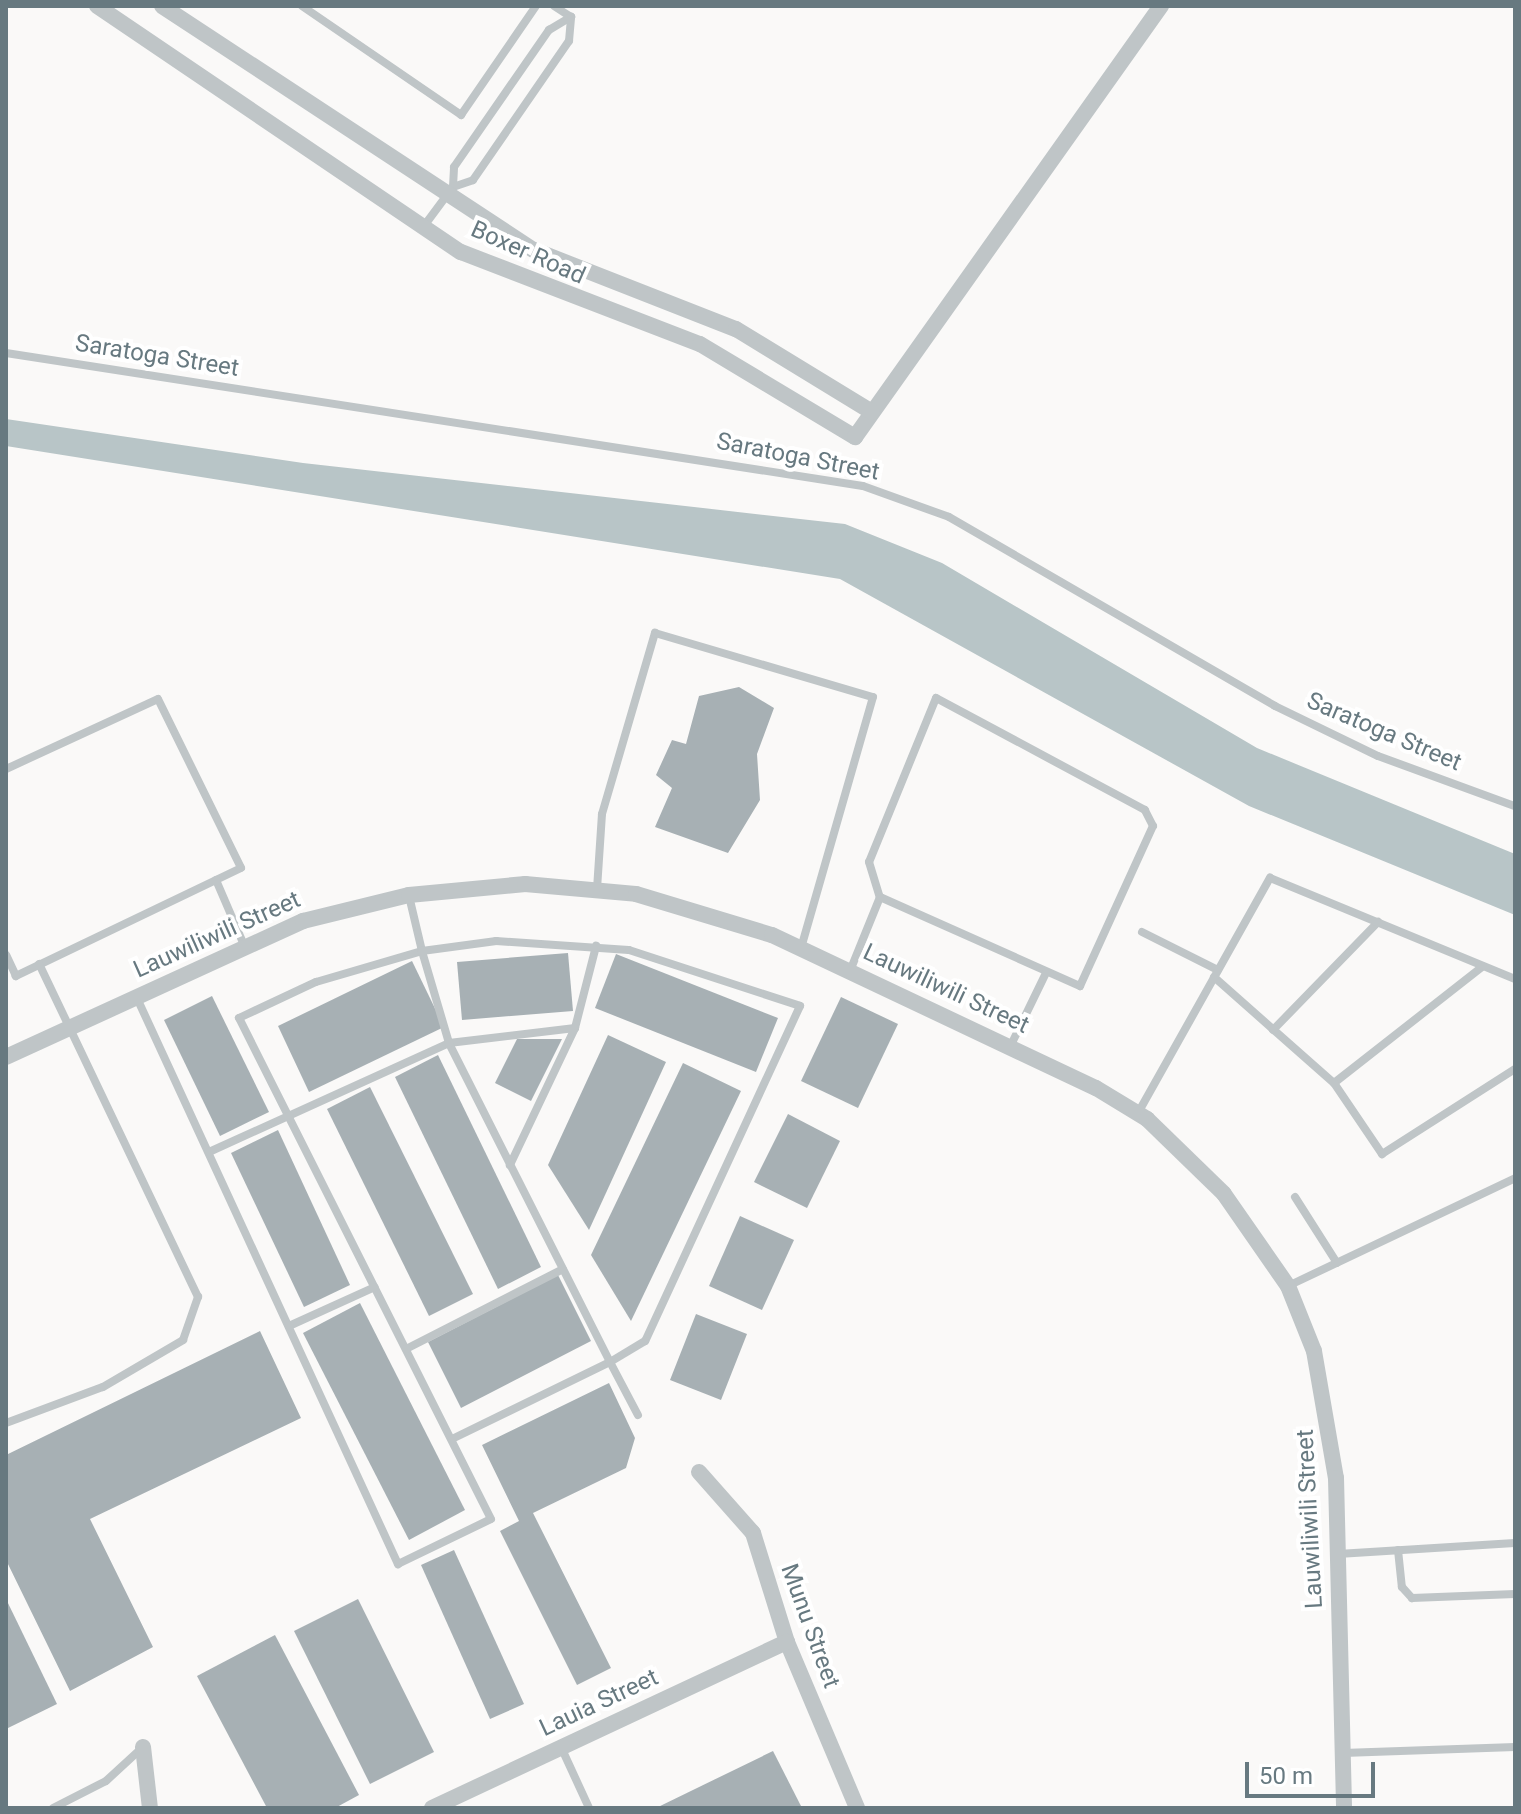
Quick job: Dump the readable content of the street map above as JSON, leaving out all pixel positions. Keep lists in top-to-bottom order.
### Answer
{
  "streets": {
    "street": [
      "Boxer Road",
      "Lauwiliwili Street",
      "Munu Street",
      "Lauia Street"
    ],
    "lane": ["Saratoga Street"]
  },
  "crossings": [
    ["Munu Street", "Lauia Street"]
  ],
  "scale_bar": "50 m"
}
